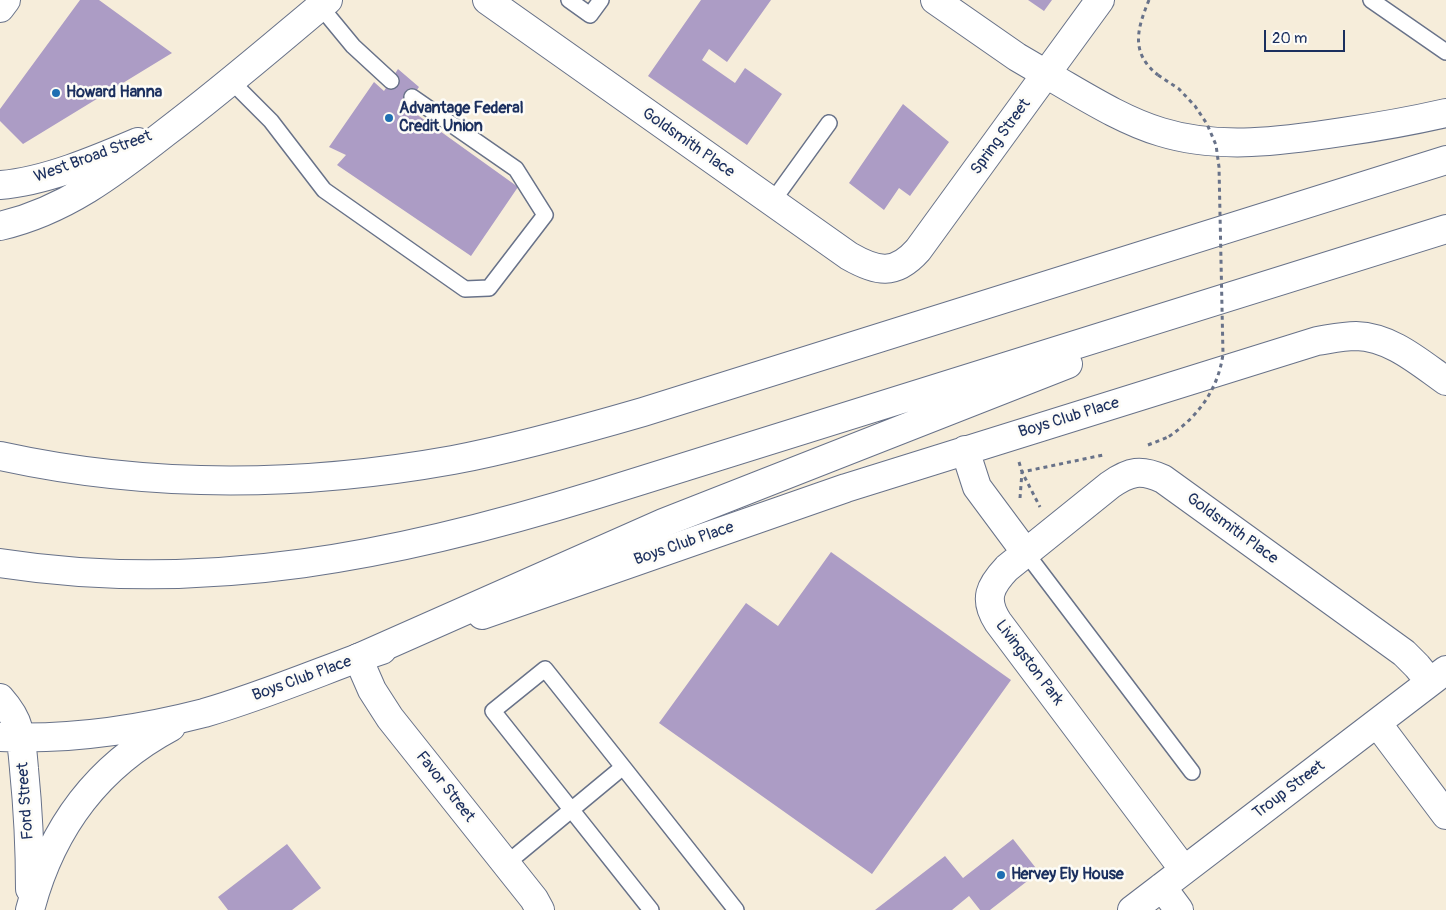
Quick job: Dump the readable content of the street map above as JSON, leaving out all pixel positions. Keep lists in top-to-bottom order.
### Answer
{
  "streets": {
    "main road": [
      "Spring Street",
      "Goldsmith Place",
      "West Broad Street",
      "Boys Club Place",
      "Livingston Park",
      "Favor Street",
      "Troup Street",
      "Ford Street"
    ]
  },
  "crossings": [
    ["Spring Street", "Goldsmith Place"],
    ["Goldsmith Place", "Livingston Park"],
    ["Goldsmith Place", "Troup Street"],
    ["Boys Club Place", "Favor Street"],
    ["Boys Club Place", "Ford Street"],
    ["Livingston Park", "Troup Street"]
  ],
  "places": ["Howard Hanna", "Advantage Federal Credit Union", "Hervey Ely House"],
  "scale_bar": "20 m"
}
